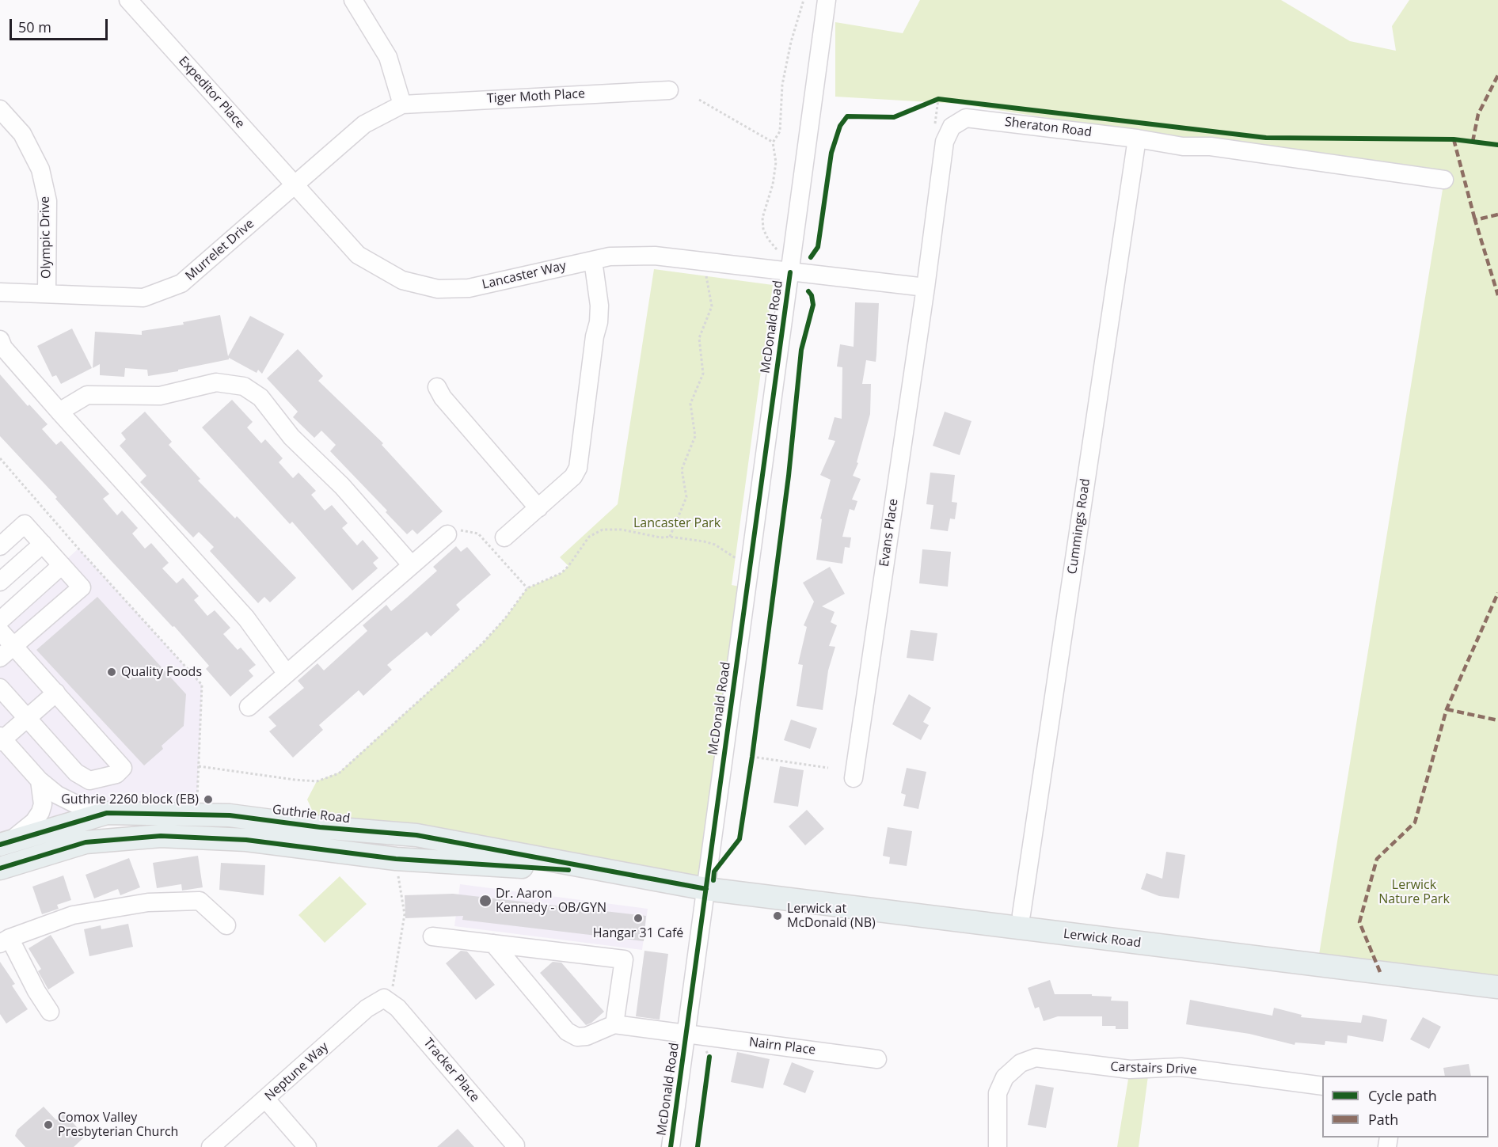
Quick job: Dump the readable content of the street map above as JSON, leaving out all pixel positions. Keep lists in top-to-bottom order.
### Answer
{
  "streets": {
    "main road": ["Guthrie Road", "Lerwick Road"],
    "street": [
      "Expeditor Place",
      "Tiger Moth Place",
      "Sheraton Road",
      "Olympic Drive",
      "Murrelet Drive",
      "Lancaster Way",
      "McDonald Road",
      "Cummings Road",
      "Evans Place",
      "Nairn Place",
      "Carstairs Drive",
      "Tracker Place",
      "Neptune Way"
    ]
  },
  "crossings": [
    ["Expeditor Place", "Murrelet Drive"],
    ["Expeditor Place", "Lancaster Way"],
    ["Tiger Moth Place", "Murrelet Drive"],
    ["Sheraton Road", "Cummings Road"],
    ["Sheraton Road", "Evans Place"],
    ["Olympic Drive", "Murrelet Drive"],
    ["Murrelet Drive", "Lancaster Way"],
    ["Lancaster Way", "McDonald Road"],
    ["McDonald Road", "Guthrie Road"],
    ["McDonald Road", "Lerwick Road"],
    ["McDonald Road", "Nairn Place"],
    ["Guthrie Road", "Lerwick Road"],
    ["Tracker Place", "Neptune Way"]
  ],
  "parks": ["Lancaster Park", "Lerwick Nature Park"],
  "places": [
    "Quality Foods",
    "Guthrie 2260 block (EB)",
    "Dr. Aaron Kennedy - OB/GYN",
    "Lerwick at McDonald (NB)",
    "Hangar 31 Café",
    "Comox Valley Presbyterian Church"
  ],
  "legend": ["Cycle path", "Path"],
  "scale_bar": "50 m"
}
